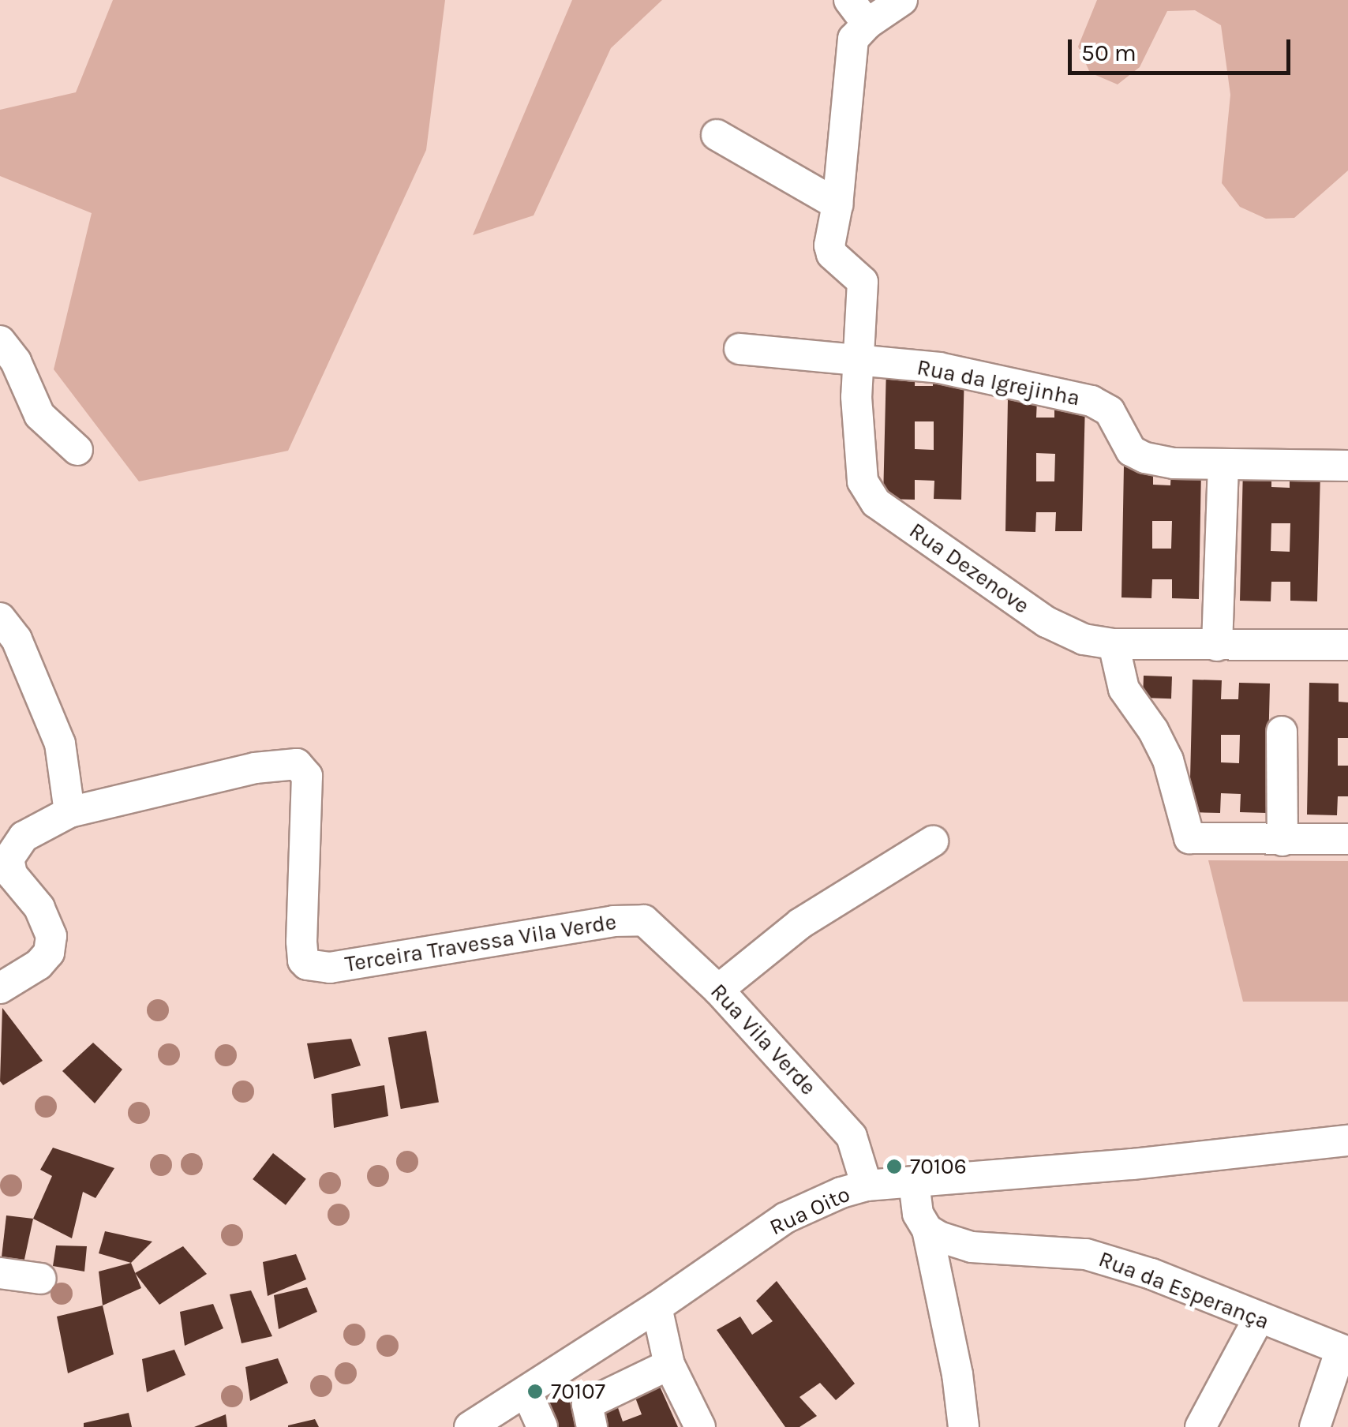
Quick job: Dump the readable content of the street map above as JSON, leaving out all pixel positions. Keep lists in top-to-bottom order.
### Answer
{
  "streets": {
    "street": [
      "Rua da Igrejinha",
      "Rua Dezenove",
      "Terceira Travessa Vila Verde",
      "Rua Vila Verde",
      "Rua Oito",
      "Rua da Esperança"
    ]
  },
  "crossings": [
    ["Rua da Igrejinha", "Rua Dezenove"],
    ["Terceira Travessa Vila Verde", "Rua Vila Verde"],
    ["Rua Vila Verde", "Rua Oito"]
  ],
  "places": ["70106", "70107"],
  "scale_bar": "50 m"
}
